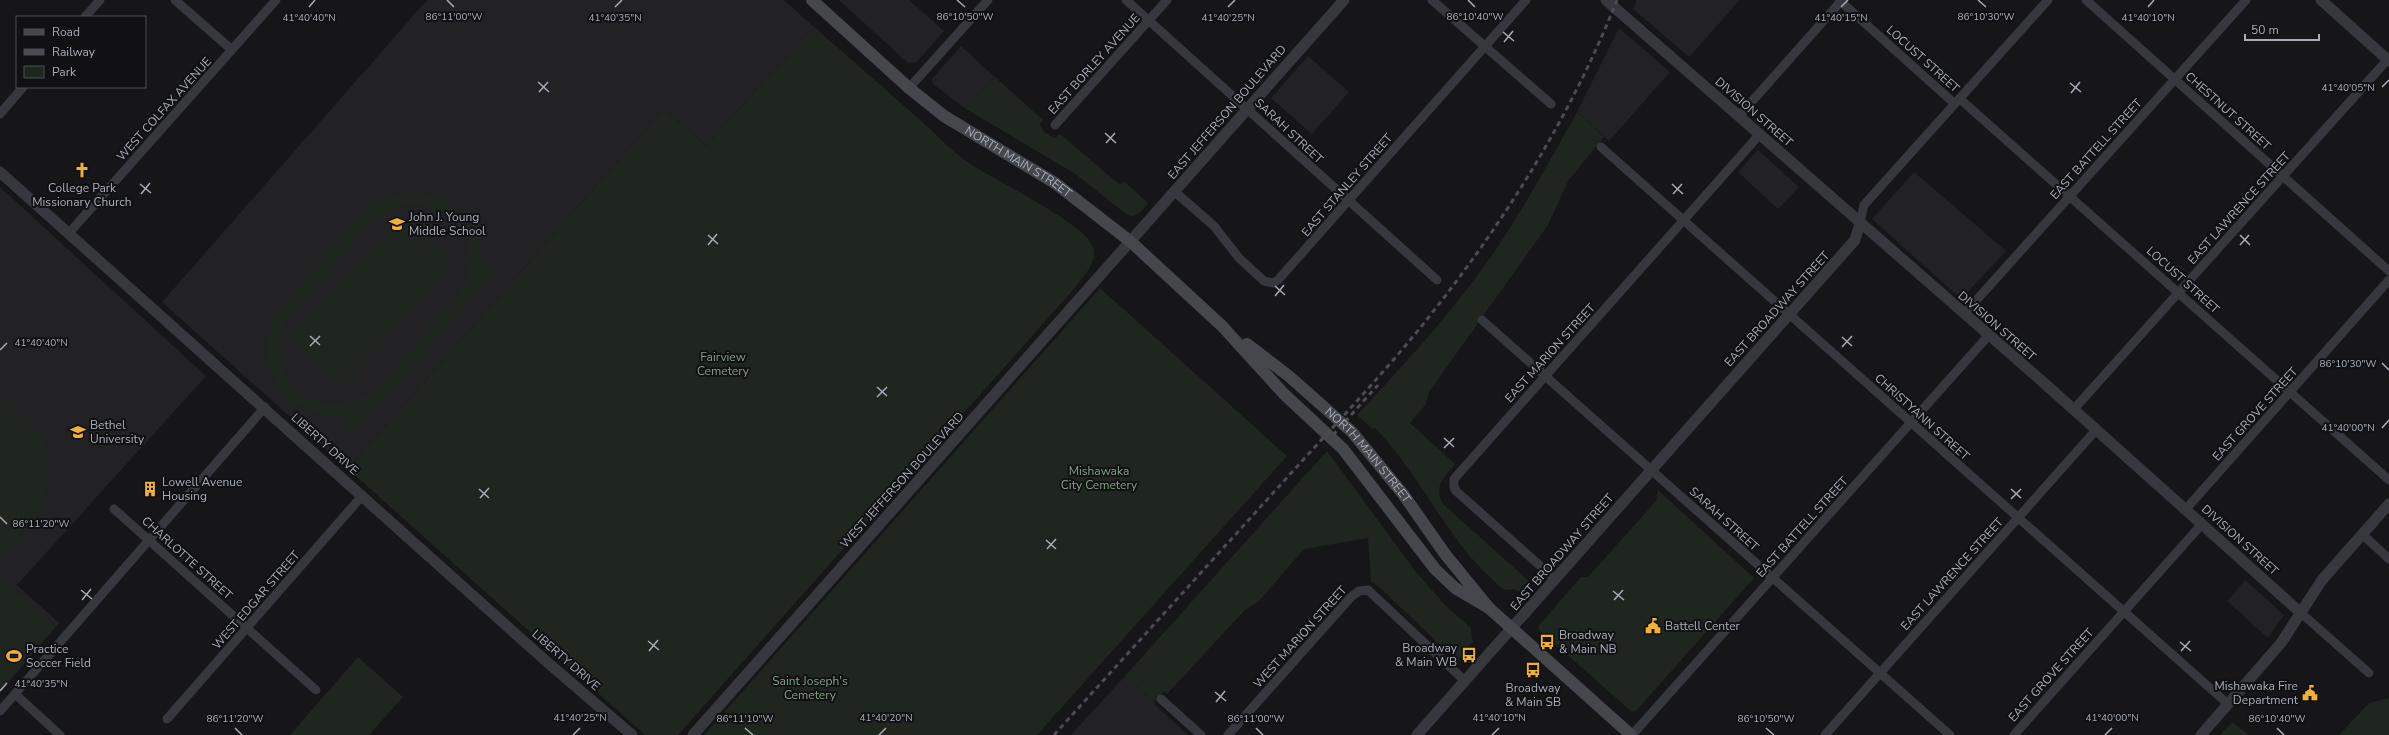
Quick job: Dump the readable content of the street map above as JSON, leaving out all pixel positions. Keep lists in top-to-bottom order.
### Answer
{
  "streets": {
    "main road": ["NORTH MAIN STREET"],
    "street": [
      "LOCUST STREET",
      "EAST BORLEY AVENUE",
      "WEST COLFAX AVENUE",
      "CHESTNUT STREET",
      "EAST JEFFERSON BOULEVARD",
      "DIVISION STREET",
      "SARAH STREET",
      "EAST BATTELL STREET",
      "EAST STANLEY STREET",
      "EAST LAWRENCE STREET",
      "EAST BROADWAY STREET",
      "EAST MARION STREET",
      "EAST GROVE STREET",
      "CHRISTYANN STREET",
      "LIBERTY DRIVE",
      "WEST JEFFERSON BOULEVARD",
      "CHARLOTTE STREET",
      "WEST EDGAR STREET",
      "WEST MARION STREET"
    ]
  },
  "crossings": [
    ["LOCUST STREET", "EAST BATTELL STREET"],
    ["LOCUST STREET", "EAST LAWRENCE STREET"],
    ["LOCUST STREET", "EAST BROADWAY STREET"],
    ["LOCUST STREET", "EAST GROVE STREET"],
    ["EAST BORLEY AVENUE", "SARAH STREET"],
    ["WEST COLFAX AVENUE", "LIBERTY DRIVE"],
    ["CHESTNUT STREET", "EAST BATTELL STREET"],
    ["CHESTNUT STREET", "EAST LAWRENCE STREET"],
    ["EAST JEFFERSON BOULEVARD", "SARAH STREET"],
    ["EAST JEFFERSON BOULEVARD", "NORTH MAIN STREET"],
    ["EAST JEFFERSON BOULEVARD", "EAST STANLEY STREET"],
    ["EAST JEFFERSON BOULEVARD", "WEST JEFFERSON BOULEVARD"],
    ["DIVISION STREET", "EAST BATTELL STREET"],
    ["DIVISION STREET", "EAST LAWRENCE STREET"],
    ["DIVISION STREET", "EAST BROADWAY STREET"],
    ["DIVISION STREET", "EAST MARION STREET"],
    ["DIVISION STREET", "EAST GROVE STREET"],
    ["SARAH STREET", "EAST BATTELL STREET"],
    ["SARAH STREET", "EAST STANLEY STREET"],
    ["SARAH STREET", "EAST LAWRENCE STREET"],
    ["SARAH STREET", "EAST BROADWAY STREET"],
    ["SARAH STREET", "EAST MARION STREET"],
    ["EAST BATTELL STREET", "NORTH MAIN STREET"],
    ["EAST BATTELL STREET", "CHRISTYANN STREET"],
    ["NORTH MAIN STREET", "EAST BROADWAY STREET"],
    ["NORTH MAIN STREET", "WEST JEFFERSON BOULEVARD"],
    ["EAST LAWRENCE STREET", "CHRISTYANN STREET"],
    ["EAST BROADWAY STREET", "EAST MARION STREET"],
    ["EAST BROADWAY STREET", "CHRISTYANN STREET"],
    ["EAST BROADWAY STREET", "WEST MARION STREET"],
    ["EAST MARION STREET", "CHRISTYANN STREET"],
    ["EAST GROVE STREET", "CHRISTYANN STREET"],
    ["LIBERTY DRIVE", "WEST EDGAR STREET"],
    ["CHARLOTTE STREET", "WEST EDGAR STREET"]
  ],
  "parks": ["Fairview Cemetery", "Mishawaka City Cemetery", "Saint Joseph's Cemetery"],
  "places": {
    "church": ["College Park Missionary Church"],
    "school or university": ["John J. Young Middle School", "Bethel University"],
    "building": ["Lowell Avenue Housing"],
    "public building": ["Battell Center", "Mishawaka Fire Department"],
    "bus stop": ["Broadway & Main NB", "Broadway & Main WB", "Broadway & Main SB"],
    "sports": ["Practice Soccer Field"]
  },
  "legend": ["Road", "Railway", "Park"],
  "scale_bar": "50 m",
  "coordinates": [
    "86°11'00\"W",
    "86°10'50\"W",
    "86°10'40\"W",
    "86°10'30\"W",
    "41°40'35\"N",
    "41°40'40\"N",
    "41°40'25\"N",
    "41°40'15\"N",
    "41°40'10\"N",
    "41°40'05\"N",
    "41°40'00\"N",
    "86°11'20\"W",
    "41°40'20\"N",
    "86°11'10\"W"
  ]
}
